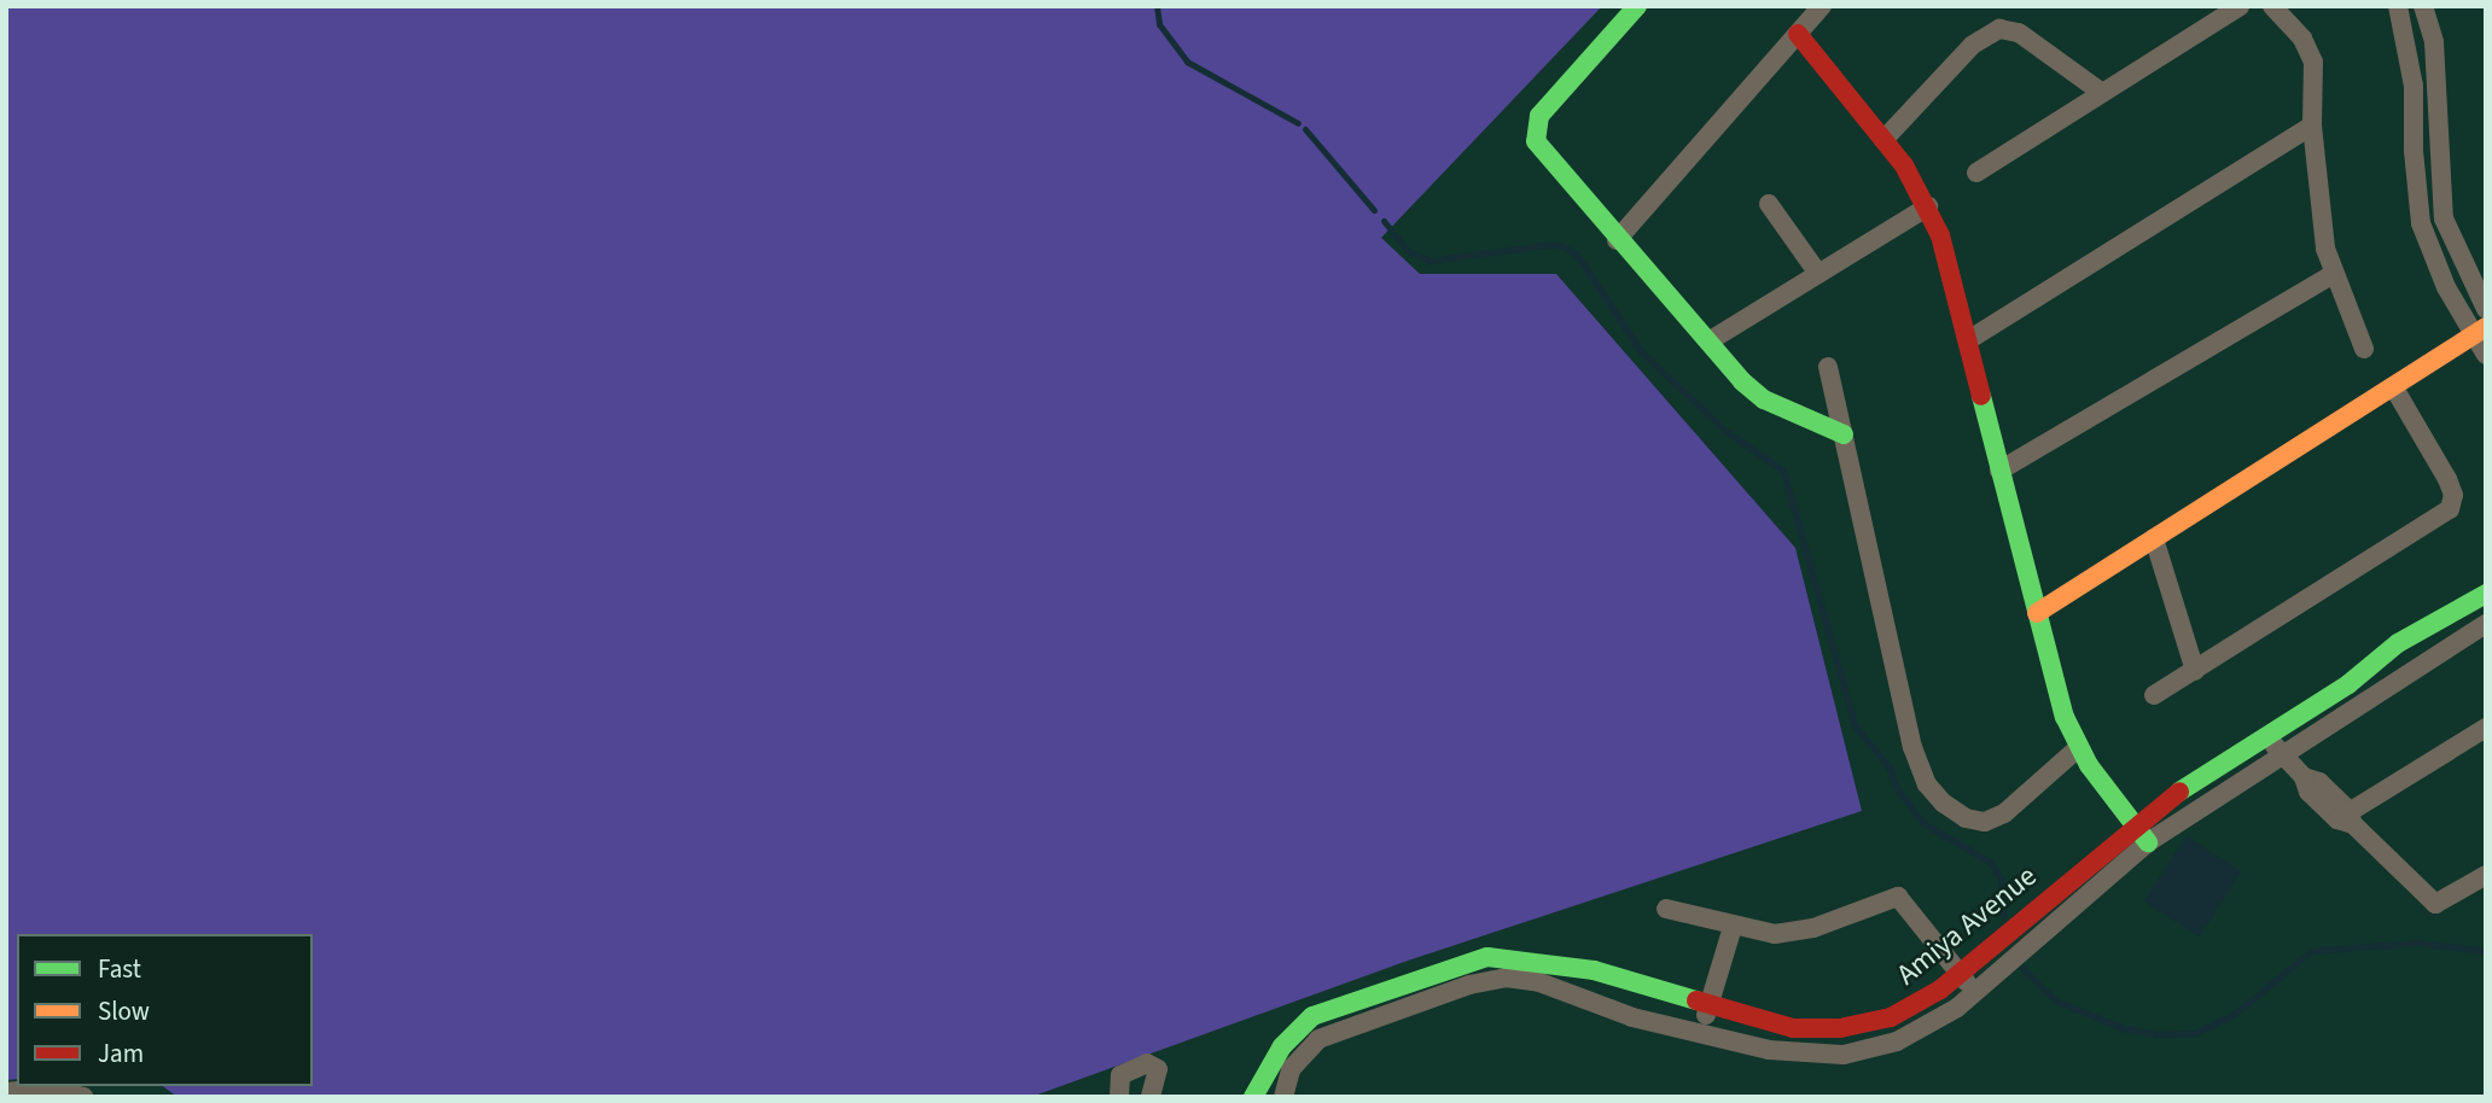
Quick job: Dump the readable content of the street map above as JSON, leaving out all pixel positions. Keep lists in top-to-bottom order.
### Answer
{
  "streets": {
    "street": ["Amiya Avenue"]
  },
  "legend": ["Fast", "Slow", "Jam"]
}
